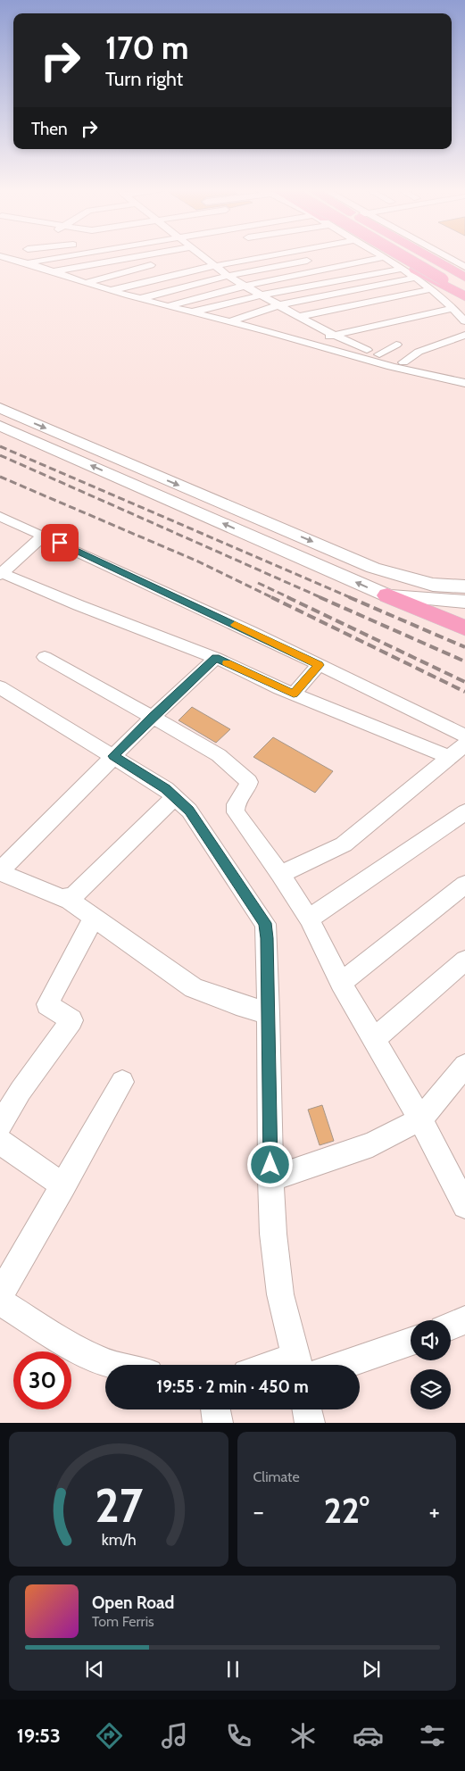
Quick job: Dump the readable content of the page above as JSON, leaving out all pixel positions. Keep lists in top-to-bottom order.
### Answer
{
  "page": {
    "turn": ["170 m", "Turn right"],
    "then": "Then",
    "limit": "30",
    "trip": "19:55 · 2 min · 450 m",
    "tile": "Climate",
    "heat": ["−", "22°", "+"],
    "song": ["Open Road", "Tom Ferris"],
    "tabs": "19:53",
    "gauge": ["27", "km/h"]
  }
}
